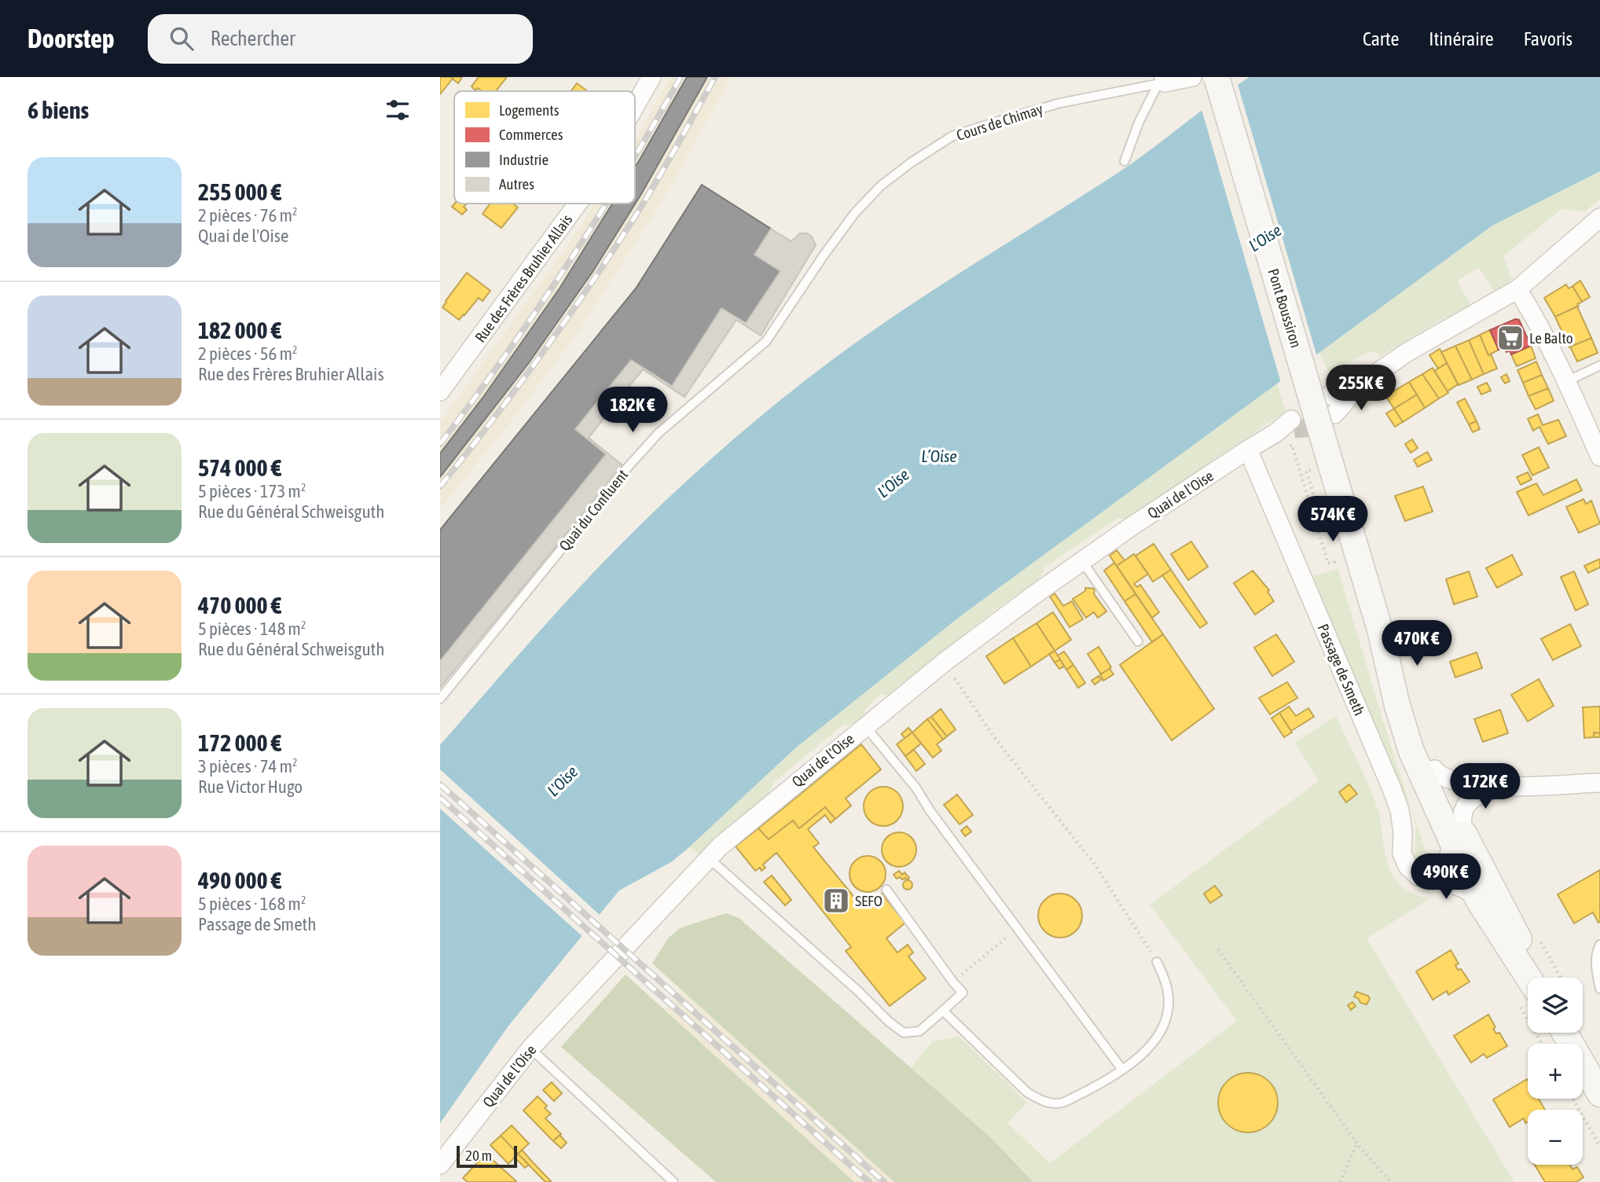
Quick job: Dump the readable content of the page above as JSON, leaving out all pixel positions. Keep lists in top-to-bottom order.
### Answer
{
  "streets": {
    "main road": ["Pont Boussiron"],
    "street": [
      "Cours de Chimay",
      "Rue des Frères Bruhier Allais",
      "Quai de l'Oise",
      "Passage de Smeth"
    ],
    "lane": ["Quai du Confluent"]
  },
  "crossings": [
    ["Cours de Chimay", "Quai du Confluent"],
    ["Quai de l'Oise", "Passage de Smeth"]
  ],
  "water": ["L'Oise", "L’Oise"],
  "places": {
    "supermarket": ["Le Balto"],
    "building": ["SEFO"]
  },
  "legend": [
    "Logements",
    "Commerces",
    "Industrie",
    "Autres"
  ],
  "scale_bar": "20 m",
  "page": {
    "header": "Doorstep",
    "search": "Rechercher",
    "nav": ["Carte", "Itinéraire", "Favoris"],
    "heading": "6 biens",
    "list": [
      {
        "name": "255 000 €",
        "note": "2 pièces · 76 m² · Quai de l'Oise"
      },
      {
        "name": "182 000 €",
        "note": "2 pièces · 56 m² · Rue des Frères Bruhier Allais"
      },
      {
        "name": "574 000 €",
        "note": "5 pièces · 173 m² · Rue du Général Schweisguth"
      },
      {
        "name": "470 000 €",
        "note": "5 pièces · 148 m² · Rue du Général Schweisguth"
      },
      {
        "name": "172 000 €",
        "note": "3 pièces · 74 m² · Rue Victor Hugo"
      },
      {
        "name": "490 000 €",
        "note": "5 pièces · 168 m² · Passage de Smeth"
      }
    ],
    "price": [
      "255K €",
      "182K €",
      "574K €",
      "470K €",
      "172K €",
      "490K €"
    ],
    "map_buttons": ["+", "−"],
    "scale": "20 m"
  }
}
